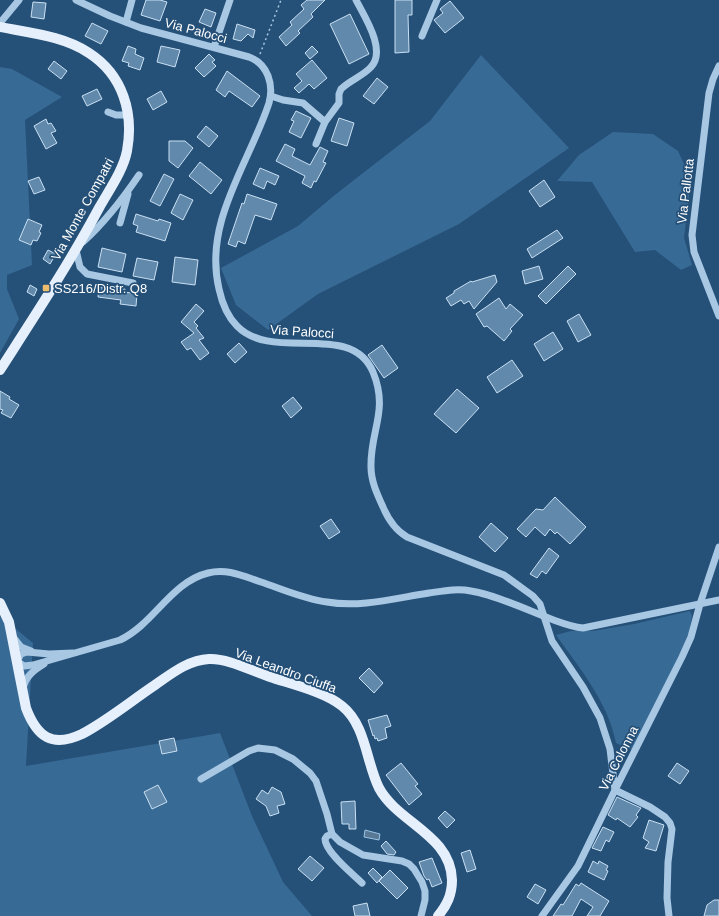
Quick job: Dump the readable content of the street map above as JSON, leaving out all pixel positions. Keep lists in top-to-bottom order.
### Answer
{
  "streets": {
    "main road": ["Via Monte Compatri", "Via Leandro Ciuffa"],
    "street": ["Via Palocci", "Via Pallotta", "Via Colonna"]
  },
  "crossings": [
    ["Via Palocci", "Via Colonna"]
  ],
  "places": {
    "transit": ["SS216/Distr. Q8"]
  }
}
